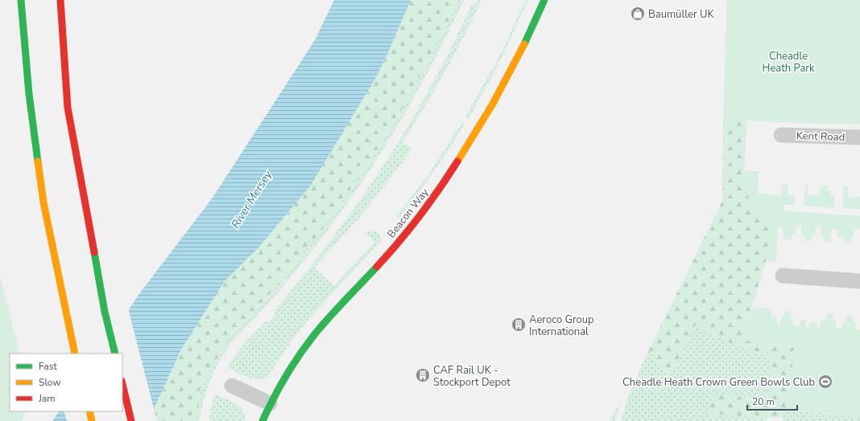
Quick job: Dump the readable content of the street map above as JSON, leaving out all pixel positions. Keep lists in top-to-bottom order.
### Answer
{
  "streets": {
    "main road": ["Beacon Way"],
    "street": ["Kent Road"]
  },
  "water": ["River Mersey"],
  "parks": ["Cheadle Heath Park"],
  "places": {
    "shop": ["Baumüller UK"],
    "building": ["Aeroco Group International", "CAF Rail UK - Stockport Depot"],
    "sports": ["Cheadle Heath Crown Green Bowls Club"]
  },
  "legend": ["Fast", "Slow", "Jam"],
  "scale_bar": "20 m"
}
